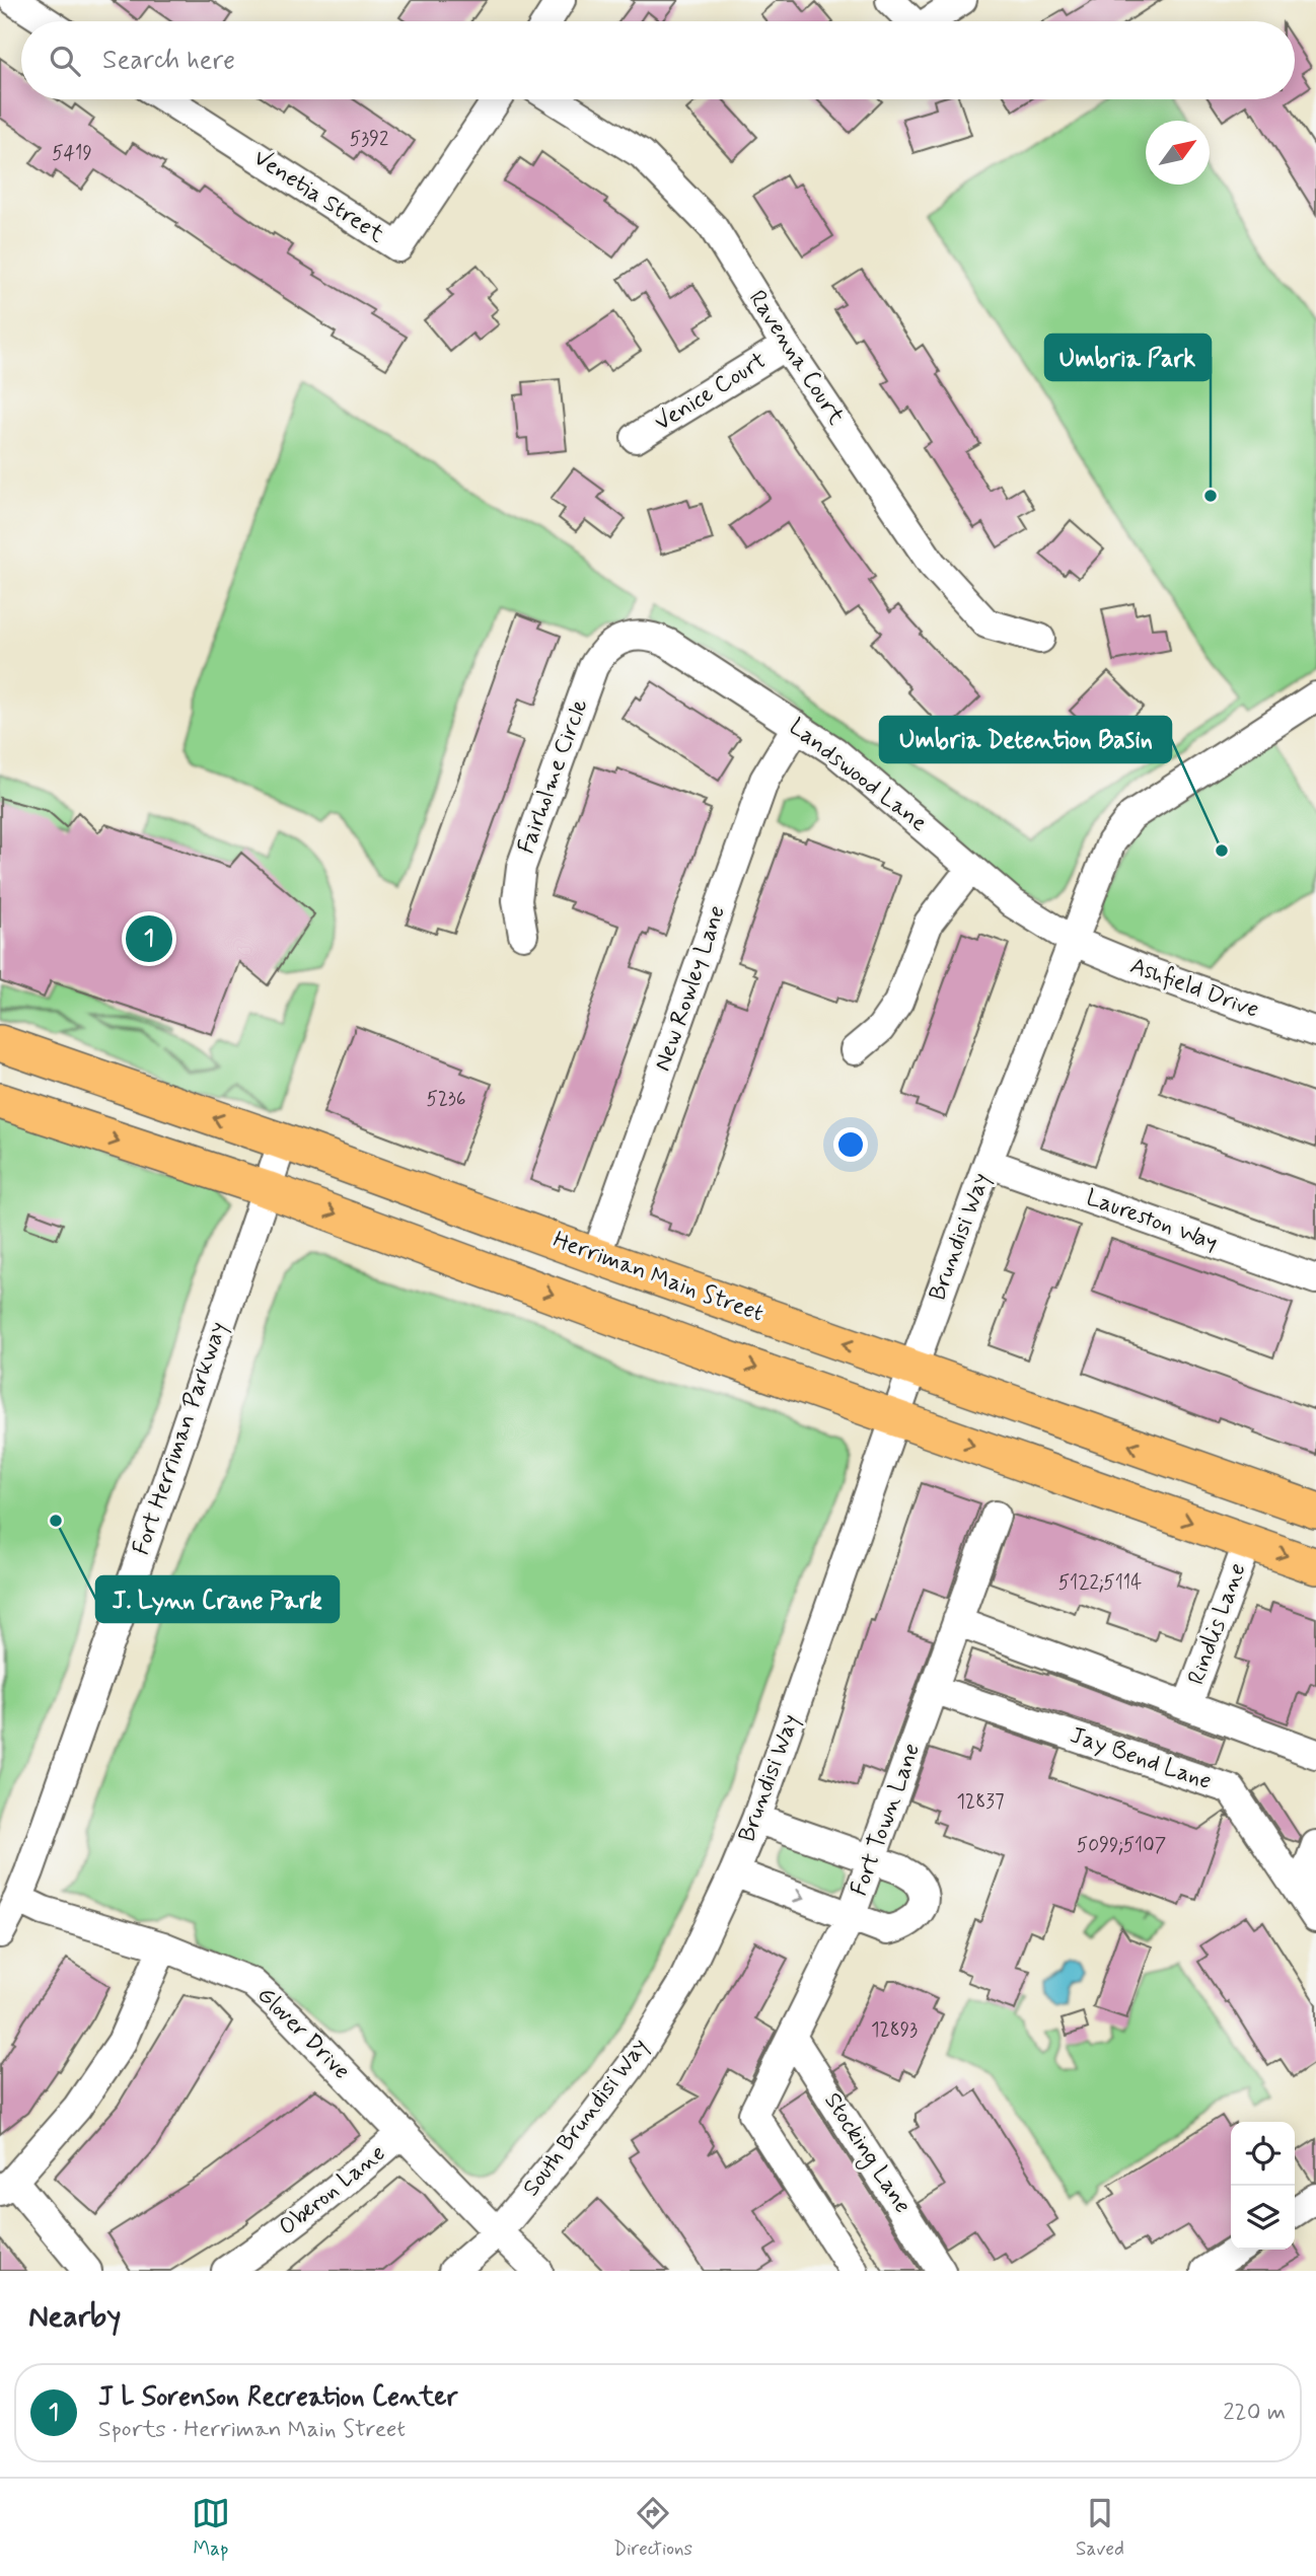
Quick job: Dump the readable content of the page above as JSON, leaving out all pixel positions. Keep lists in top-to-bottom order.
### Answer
{
  "streets": {
    "main road": ["Herriman Main Street"],
    "street": [
      "Venetia Street",
      "Ravenna Court",
      "Venice Court",
      "Landswood Lane",
      "Fairholme Circle",
      "New Rowley Lane",
      "Ashfield Drive",
      "Laureston Way",
      "Brundisi Way",
      "Fort Herriman Parkway",
      "Rindlis Lane",
      "Jay Bend Lane",
      "Fort Town Lane",
      "Glover Drive",
      "South Brundisi Way",
      "Stocking Lane",
      "Oberon Lane"
    ]
  },
  "crossings": [
    ["Ravenna Court", "Venice Court"],
    ["Landswood Lane", "Fairholme Circle"],
    ["Landswood Lane", "New Rowley Lane"],
    ["Landswood Lane", "Ashfield Drive"],
    ["Landswood Lane", "Brundisi Way"],
    ["New Rowley Lane", "Herriman Main Street"],
    ["Ashfield Drive", "Brundisi Way"],
    ["Laureston Way", "Brundisi Way"],
    ["Brundisi Way", "Herriman Main Street"],
    ["Brundisi Way", "South Brundisi Way"],
    ["Herriman Main Street", "Fort Herriman Parkway"],
    ["Fort Herriman Parkway", "Glover Drive"],
    ["Jay Bend Lane", "Fort Town Lane"],
    ["Fort Town Lane", "Stocking Lane"],
    ["Glover Drive", "South Brundisi Way"],
    ["Glover Drive", "Oberon Lane"]
  ],
  "places": ["Umbria Park", "Umbria Detention Basin", "J. Lynn Crane Park"],
  "house_numbers": [
    "5392",
    "5419",
    "5236",
    "5122;5114",
    "12837",
    "5099;5107",
    "12893"
  ],
  "north": "top right",
  "page": {
    "search": "Search here",
    "pins": "1",
    "heading": "Nearby",
    "list": [
      {
        "mark": "1",
        "name": "J L Sorenson Recreation Center",
        "note": "Sports · Herriman Main Street",
        "value": "220 m"
      }
    ],
    "nav": ["Map", "Directions", "Saved"]
  }
}
